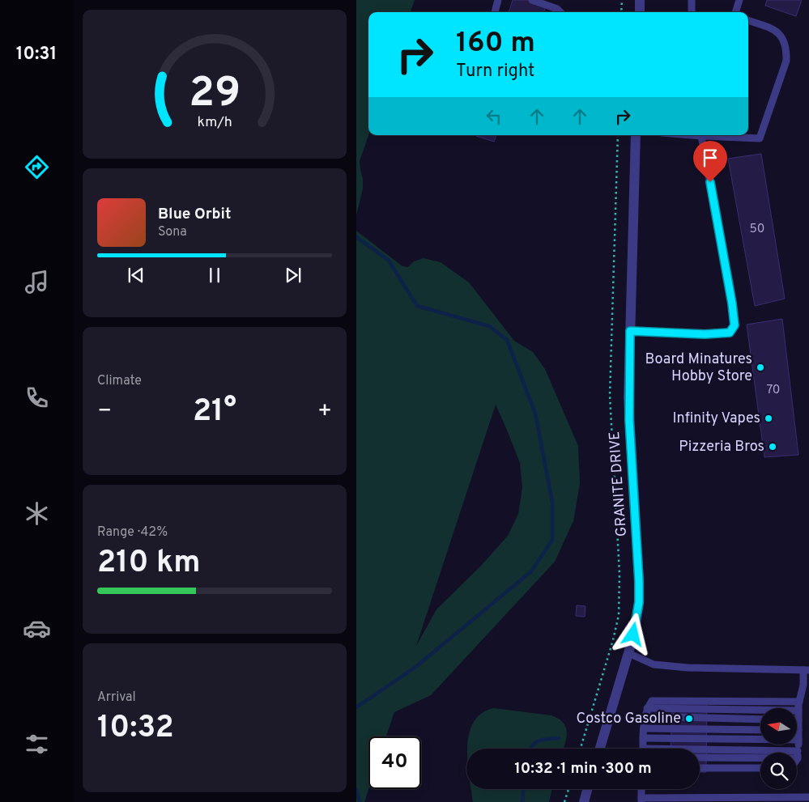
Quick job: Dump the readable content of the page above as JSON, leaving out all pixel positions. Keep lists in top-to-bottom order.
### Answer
{
  "streets": {
    "street": ["GRANITE DRIVE"]
  },
  "places": [
    "Board Minatures Hobby Store",
    "Infinity Vapes",
    "Pizzeria Bros",
    "Costco Gasoline"
  ],
  "house_numbers": ["50", "70"],
  "north": "left",
  "page": {
    "tabs": "10:31",
    "turn": ["160 m", "Turn right"],
    "song": ["Blue Orbit", "Sona"],
    "tile": [
      "Climate",
      ["Range · 42%", "210 km"],
      ["Arrival", "10:32"]
    ],
    "heat": ["−", "21°", "+"],
    "limit": "40",
    "trip": "10:32 · 1 min · 300 m",
    "gauge": ["29", "km/h"]
  }
}
